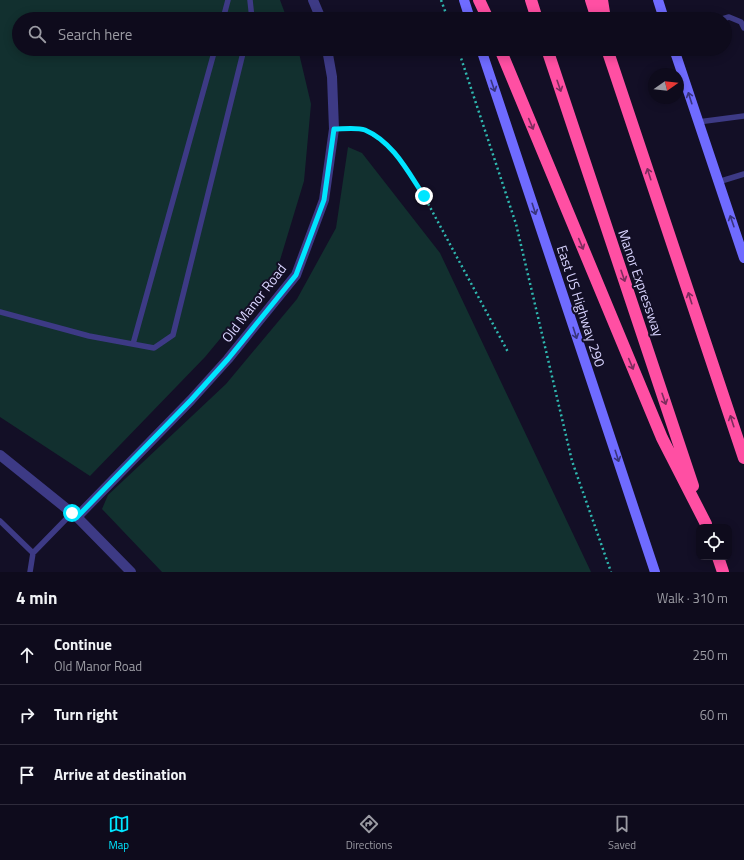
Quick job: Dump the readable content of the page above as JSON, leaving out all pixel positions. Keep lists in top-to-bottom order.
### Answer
{
  "streets": {
    "highway": ["Manor Expressway"],
    "main road": ["East US Highway 290"],
    "street": ["Old Manor Road"]
  },
  "one_way": ["East US Highway 290"],
  "north": "right",
  "page": {
    "search": "Search here",
    "heading": ["4 min", "Walk · 310 m"],
    "list": [
      ["Continue", "Old Manor Road", "250 m"],
      ["Turn right", "60 m"],
      "Arrive at destination"
    ],
    "nav": ["Map", "Directions", "Saved"]
  }
}
